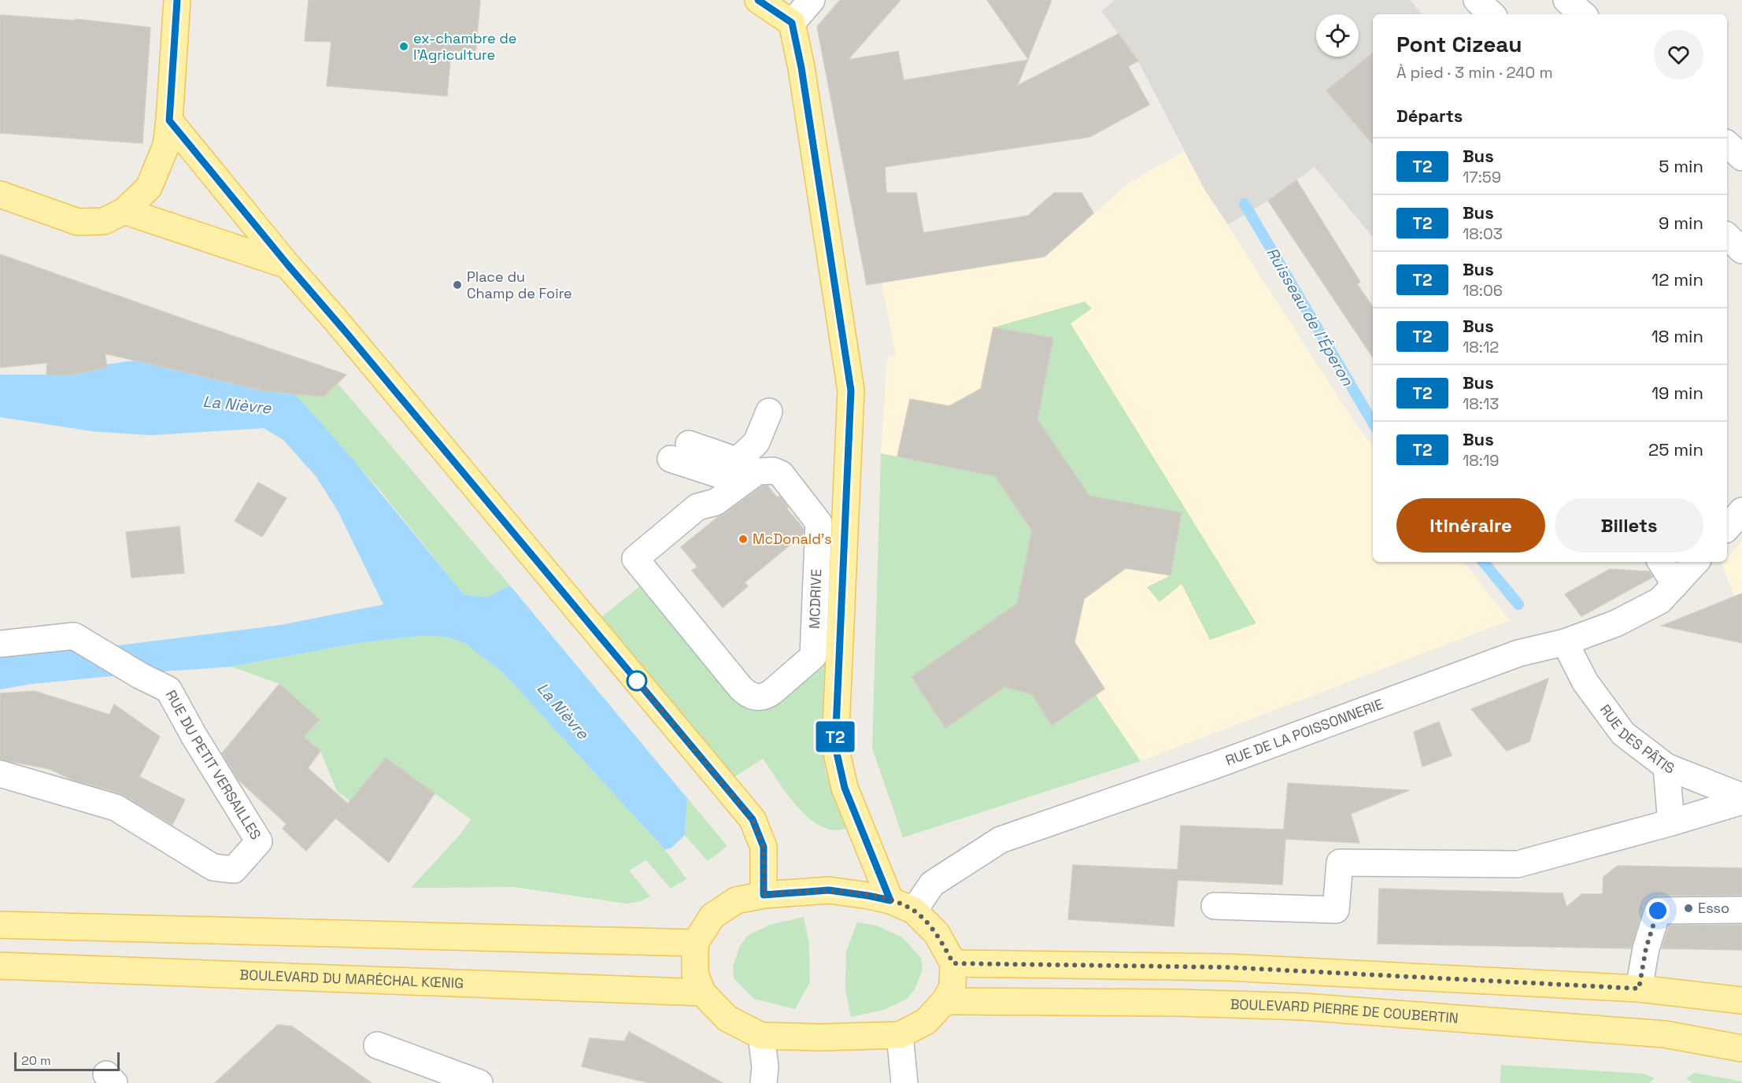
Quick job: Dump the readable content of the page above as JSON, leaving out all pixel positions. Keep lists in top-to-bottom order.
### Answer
{
  "streets": {
    "main road": ["BOULEVARD DU MARÉCHAL KŒNIG", "BOULEVARD PIERRE DE COUBERTIN"],
    "street": [
      "MCDRIVE",
      "RUE DE LA POISSONNERIE",
      "RUE DES PÂTIS",
      "RUE DU PETIT VERSAILLES"
    ]
  },
  "crossings": [
    ["RUE DE LA POISSONNERIE", "RUE DES PÂTIS"]
  ],
  "water": ["Ruisseau de l'Éperon", "La Nièvre"],
  "places": [
    "ex-chambre de l'Agriculture",
    "Place du Champ de Foire",
    "McDonald's",
    "Esso"
  ],
  "lines": ["bus line T2"],
  "scale_bar": "20 m",
  "page": {
    "on_map": "T2",
    "heading": [
      ["Pont Cizeau", "À pied · 3 min · 240 m"],
      "Départs"
    ],
    "list": [
      {
        "mark": "T2",
        "name": "Bus",
        "note": "17:59",
        "value": "5 min"
      },
      {
        "mark": "T2",
        "name": "Bus",
        "note": "18:03",
        "value": "9 min"
      },
      {
        "mark": "T2",
        "name": "Bus",
        "note": "18:06",
        "value": "12 min"
      },
      {
        "mark": "T2",
        "name": "Bus",
        "note": "18:12",
        "value": "18 min"
      },
      {
        "mark": "T2",
        "name": "Bus",
        "note": "18:13",
        "value": "19 min"
      },
      {
        "mark": "T2",
        "name": "Bus",
        "note": "18:19",
        "value": "25 min"
      }
    ],
    "buttons": ["Itinéraire", "Billets"],
    "scale": "20 m"
  }
}
